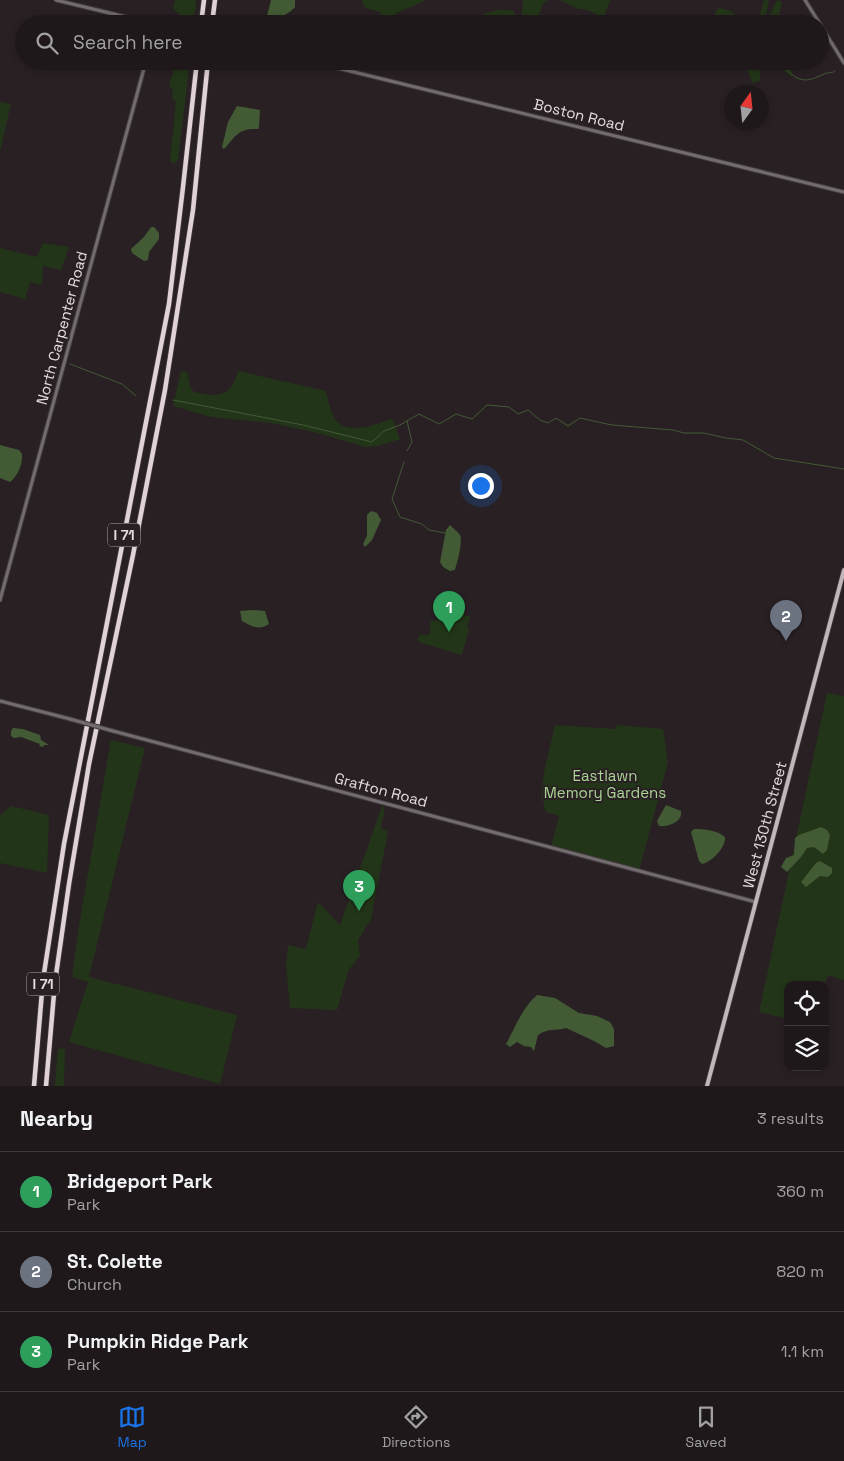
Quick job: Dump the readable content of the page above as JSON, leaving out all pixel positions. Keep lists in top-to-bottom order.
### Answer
{
  "streets": {
    "highway": ["I 71"],
    "main road": ["West 130th Street"],
    "street": ["Boston Road", "North Carpenter Road", "Grafton Road"]
  },
  "crossings": [
    ["Grafton Road", "West 130th Street"]
  ],
  "parks": ["Eastlawn Memory Gardens"],
  "north": "top",
  "page": {
    "search": "Search here",
    "pins": ["1", "2", "3"],
    "heading": ["Nearby", "3 results"],
    "list": [
      {
        "mark": "1",
        "name": "Bridgeport Park",
        "note": "Park",
        "value": "360 m"
      },
      {
        "mark": "2",
        "name": "St. Colette",
        "note": "Church",
        "value": "820 m"
      },
      {
        "mark": "3",
        "name": "Pumpkin Ridge Park",
        "note": "Park",
        "value": "1.1 km"
      }
    ],
    "nav": ["Map", "Directions", "Saved"]
  }
}
